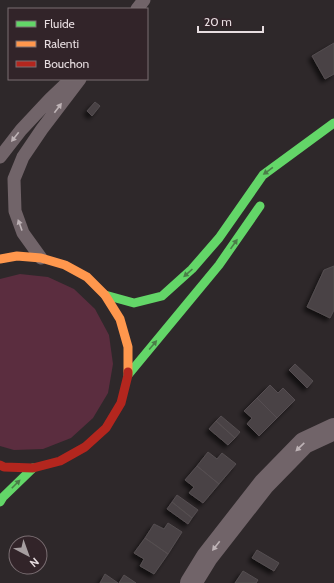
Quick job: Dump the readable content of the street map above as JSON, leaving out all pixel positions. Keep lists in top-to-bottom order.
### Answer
{
  "legend": ["Fluide", "Ralenti", "Bouchon"],
  "scale_bar": "20 m",
  "north": "bottom right"
}
